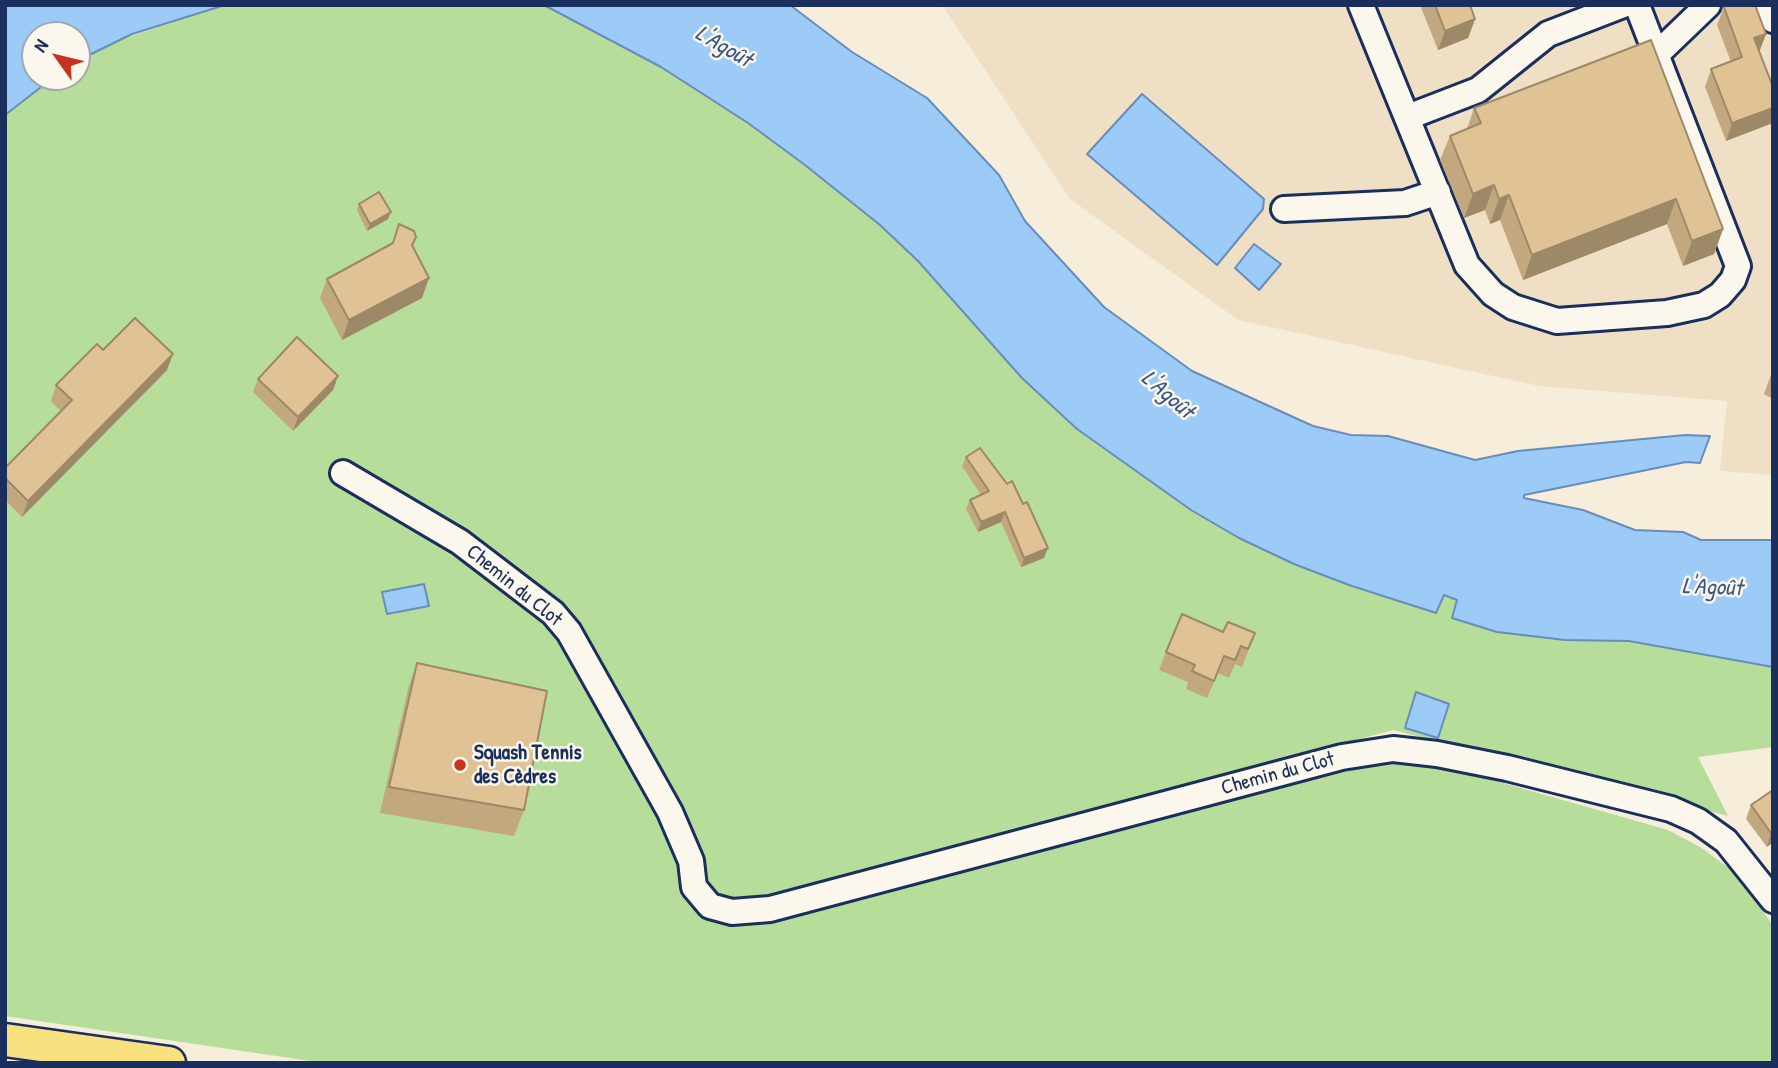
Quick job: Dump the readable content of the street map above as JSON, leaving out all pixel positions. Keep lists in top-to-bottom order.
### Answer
{
  "streets": {
    "street": ["Chemin du Clot"]
  },
  "water": ["L'Agoût"],
  "places": ["Squash Tennis des Cèdres"],
  "north": "top left"
}
